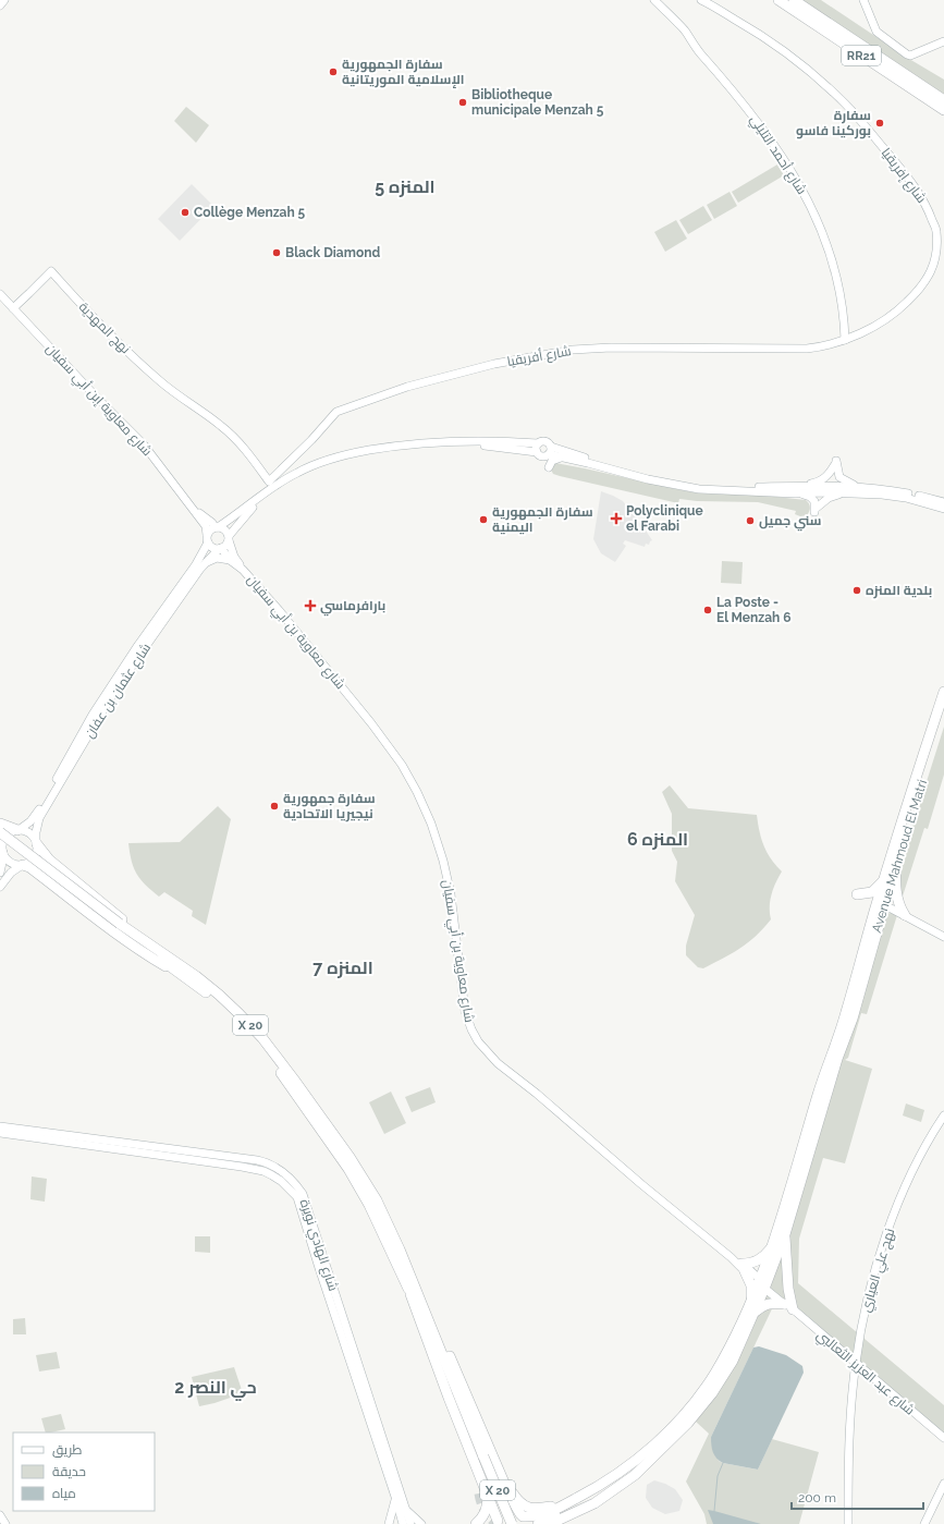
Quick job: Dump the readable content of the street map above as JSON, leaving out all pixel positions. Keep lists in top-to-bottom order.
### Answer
{
  "streets": {
    "highway": ["RR21", "Avenue Mahmoud El Matri", "X 20"],
    "main road": [
      "شارع أحمد التليلي",
      "شارع إفريقيا",
      "نهج المهدية",
      "شارع أفريقيا",
      "شارع معاوية إبن أبي سفيان",
      "شارع معاوية بن أبي سفيان",
      "شارع عثمان بن عفان",
      "شارع الهادي نويرة",
      "نهج علي العياري",
      "شارع عبد العزيز الثعالبي"
    ]
  },
  "crossings": [
    ["شارع أحمد التليلي", "شارع إفريقيا"],
    ["شارع أحمد التليلي", "شارع أفريقيا"],
    ["شارع إفريقيا", "شارع أفريقيا"],
    ["نهج المهدية", "شارع أفريقيا"],
    ["نهج المهدية", "شارع معاوية إبن أبي سفيان"],
    ["شارع معاوية إبن أبي سفيان", "شارع معاوية بن أبي سفيان"],
    ["شارع معاوية إبن أبي سفيان", "شارع عثمان بن عفان"],
    ["شارع معاوية بن أبي سفيان", "شارع عثمان بن عفان"],
    ["شارع معاوية بن أبي سفيان", "Avenue Mahmoud El Matri"],
    ["شارع معاوية بن أبي سفيان", "شارع عبد العزيز الثعالبي"],
    ["Avenue Mahmoud El Matri", "شارع عبد العزيز الثعالبي"],
    ["نهج علي العياري", "شارع عبد العزيز الثعالبي"]
  ],
  "districts": [
    "المنزه 5",
    "المنزه 6",
    "المنزه 7",
    "حي النصر 2"
  ],
  "places": {
    "other": [
      "سفارة الجمهورية الإسلامية الموريتانية",
      "Bibliotheque municipale Menzah 5",
      "سفارة بوركينا فاسو",
      "Collège Menzah 5",
      "Black Diamond",
      "سفارة الجمهورية اليمنية",
      "سني جميل",
      "بلدية المنزه",
      "La Poste - El Menzah 6",
      "سفارة جمهورية نيجيريا الاتحادية"
    ],
    "health": ["Polyclinique el Farabi", "بارافرماسي"]
  },
  "legend": ["طريق", "حديقة", "مياه"],
  "scale_bar": "200 m"
}
